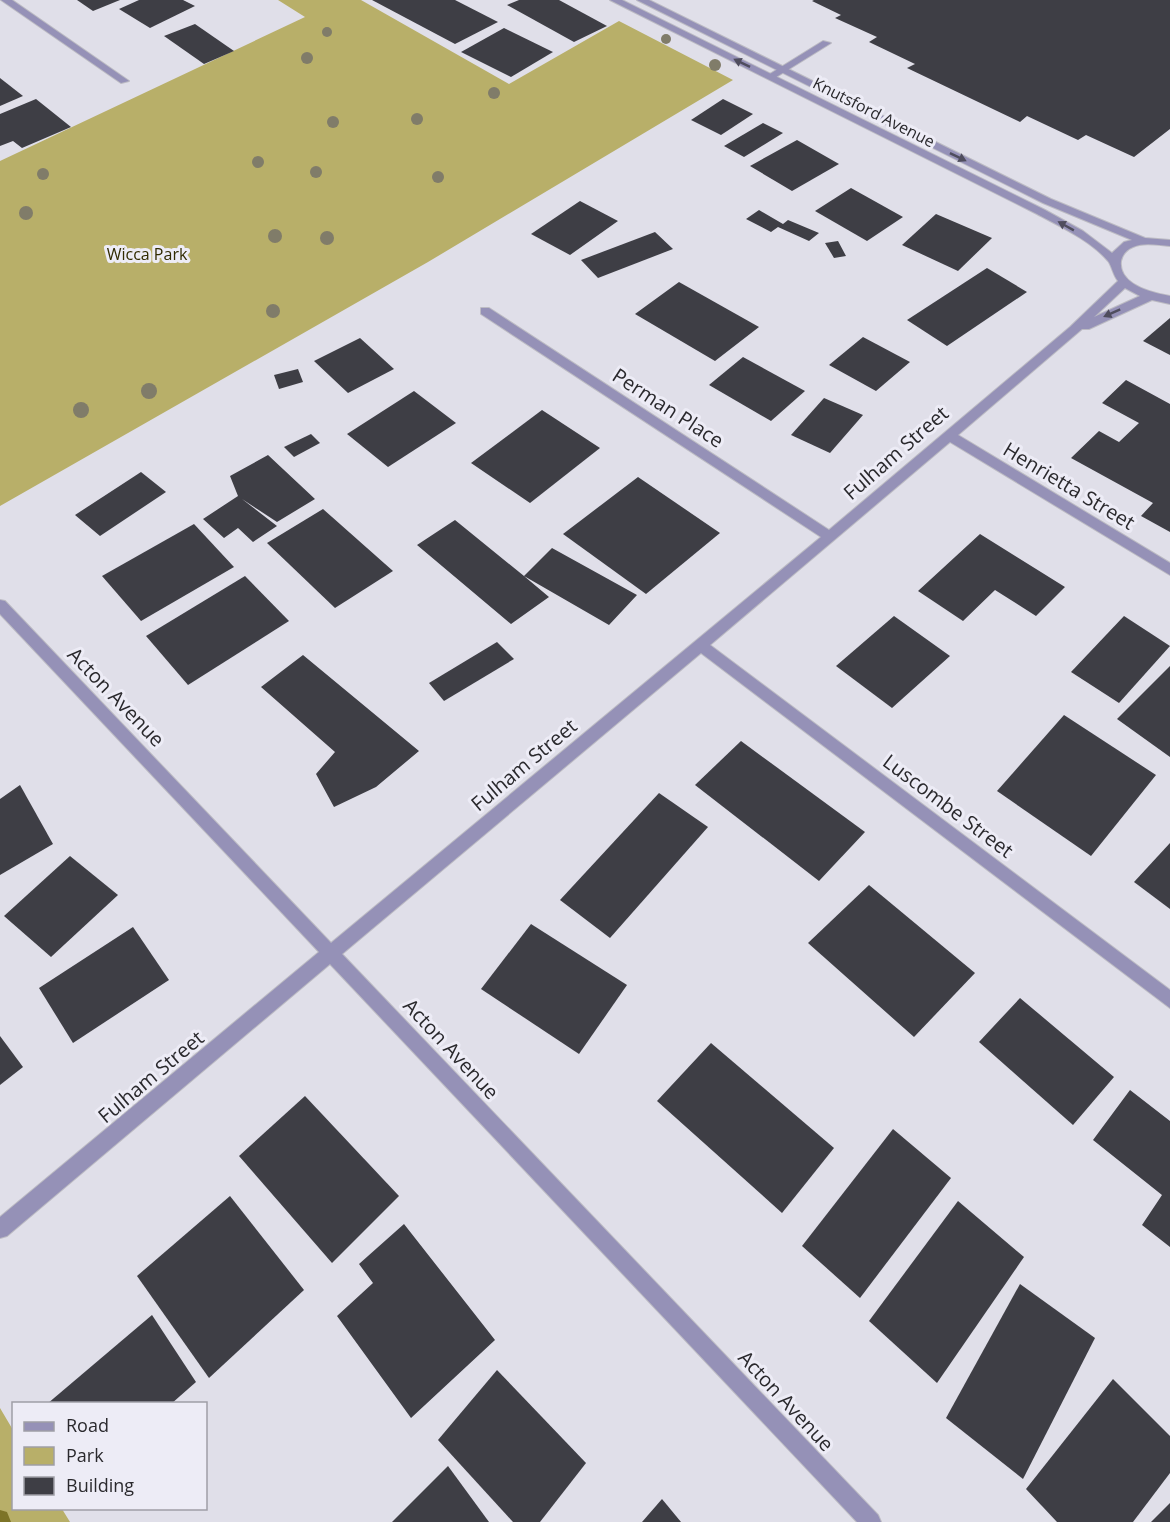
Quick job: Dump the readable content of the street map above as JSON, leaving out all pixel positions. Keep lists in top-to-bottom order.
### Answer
{
  "streets": {
    "street": [
      "Knutsford Avenue",
      "Perman Place",
      "Fulham Street",
      "Henrietta Street",
      "Acton Avenue",
      "Luscombe Street"
    ]
  },
  "crossings": [
    ["Perman Place", "Fulham Street"],
    ["Fulham Street", "Henrietta Street"],
    ["Fulham Street", "Acton Avenue"],
    ["Fulham Street", "Luscombe Street"]
  ],
  "parks": ["Wicca Park"],
  "legend": ["Road", "Park", "Building"]
}
